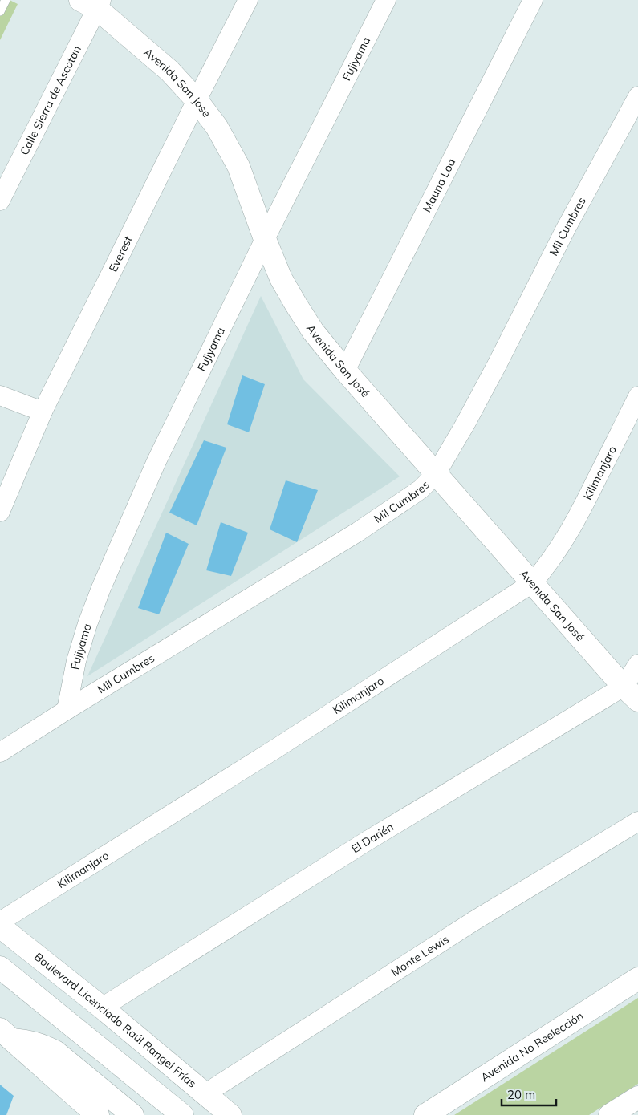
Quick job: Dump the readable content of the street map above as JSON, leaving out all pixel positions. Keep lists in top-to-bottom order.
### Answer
{
  "streets": {
    "street": [
      "Fujiyama",
      "Avenida San José",
      "Calle Sierra de Ascotan",
      "Mauna Loa",
      "Mil Cumbres",
      "Everest",
      "Kilimanjaro",
      "El Darién",
      "Monte Lewis",
      "Boulevard Licenciado Raúl Rangel Frías",
      "Avenida No Reelección"
    ]
  },
  "crossings": [
    ["Fujiyama", "Avenida San José"],
    ["Fujiyama", "Mil Cumbres"],
    ["Avenida San José", "Calle Sierra de Ascotan"],
    ["Avenida San José", "Mauna Loa"],
    ["Avenida San José", "Mil Cumbres"],
    ["Avenida San José", "Everest"],
    ["Avenida San José", "Kilimanjaro"],
    ["Avenida San José", "El Darién"],
    ["El Darién", "Boulevard Licenciado Raúl Rangel Frías"],
    ["Monte Lewis", "Boulevard Licenciado Raúl Rangel Frías"]
  ],
  "scale_bar": "20 m"
}
